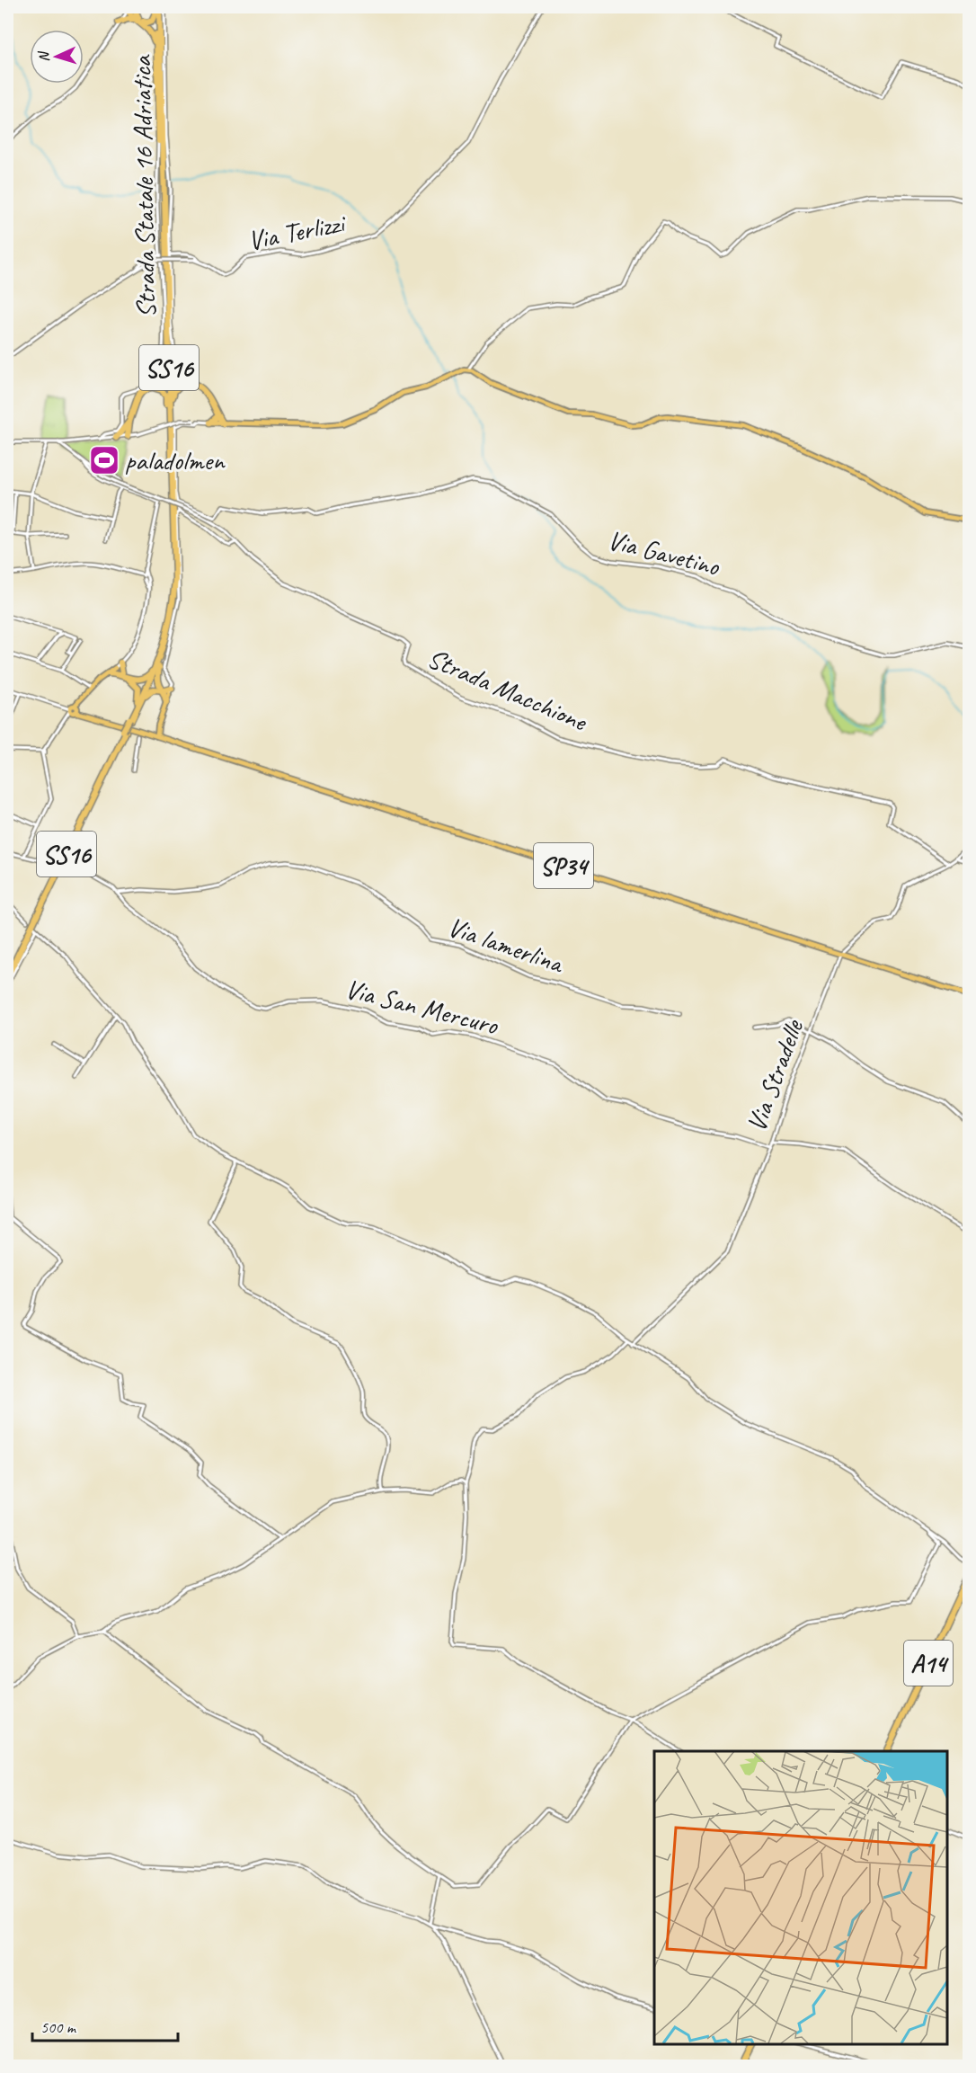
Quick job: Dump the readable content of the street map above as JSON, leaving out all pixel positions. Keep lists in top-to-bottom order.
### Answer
{
  "streets": {
    "highway": ["Strada Statale 16 Adriatica", "SS16", "A14"],
    "main road": ["SP34"],
    "street": [
      "Via Terlizzi",
      "Via Gavetino",
      "Strada Macchione",
      "Via lamerlina",
      "Via San Mercuro",
      "Via Stradelle"
    ]
  },
  "crossings": [
    ["Strada Macchione", "Via Stradelle"],
    ["SP34", "Via Stradelle"],
    ["Via lamerlina", "Via San Mercuro"],
    ["Via San Mercuro", "Via Stradelle"]
  ],
  "places": {
    "sports": ["paladolmen"]
  },
  "scale_bar": "500 m",
  "north": "left"
}
